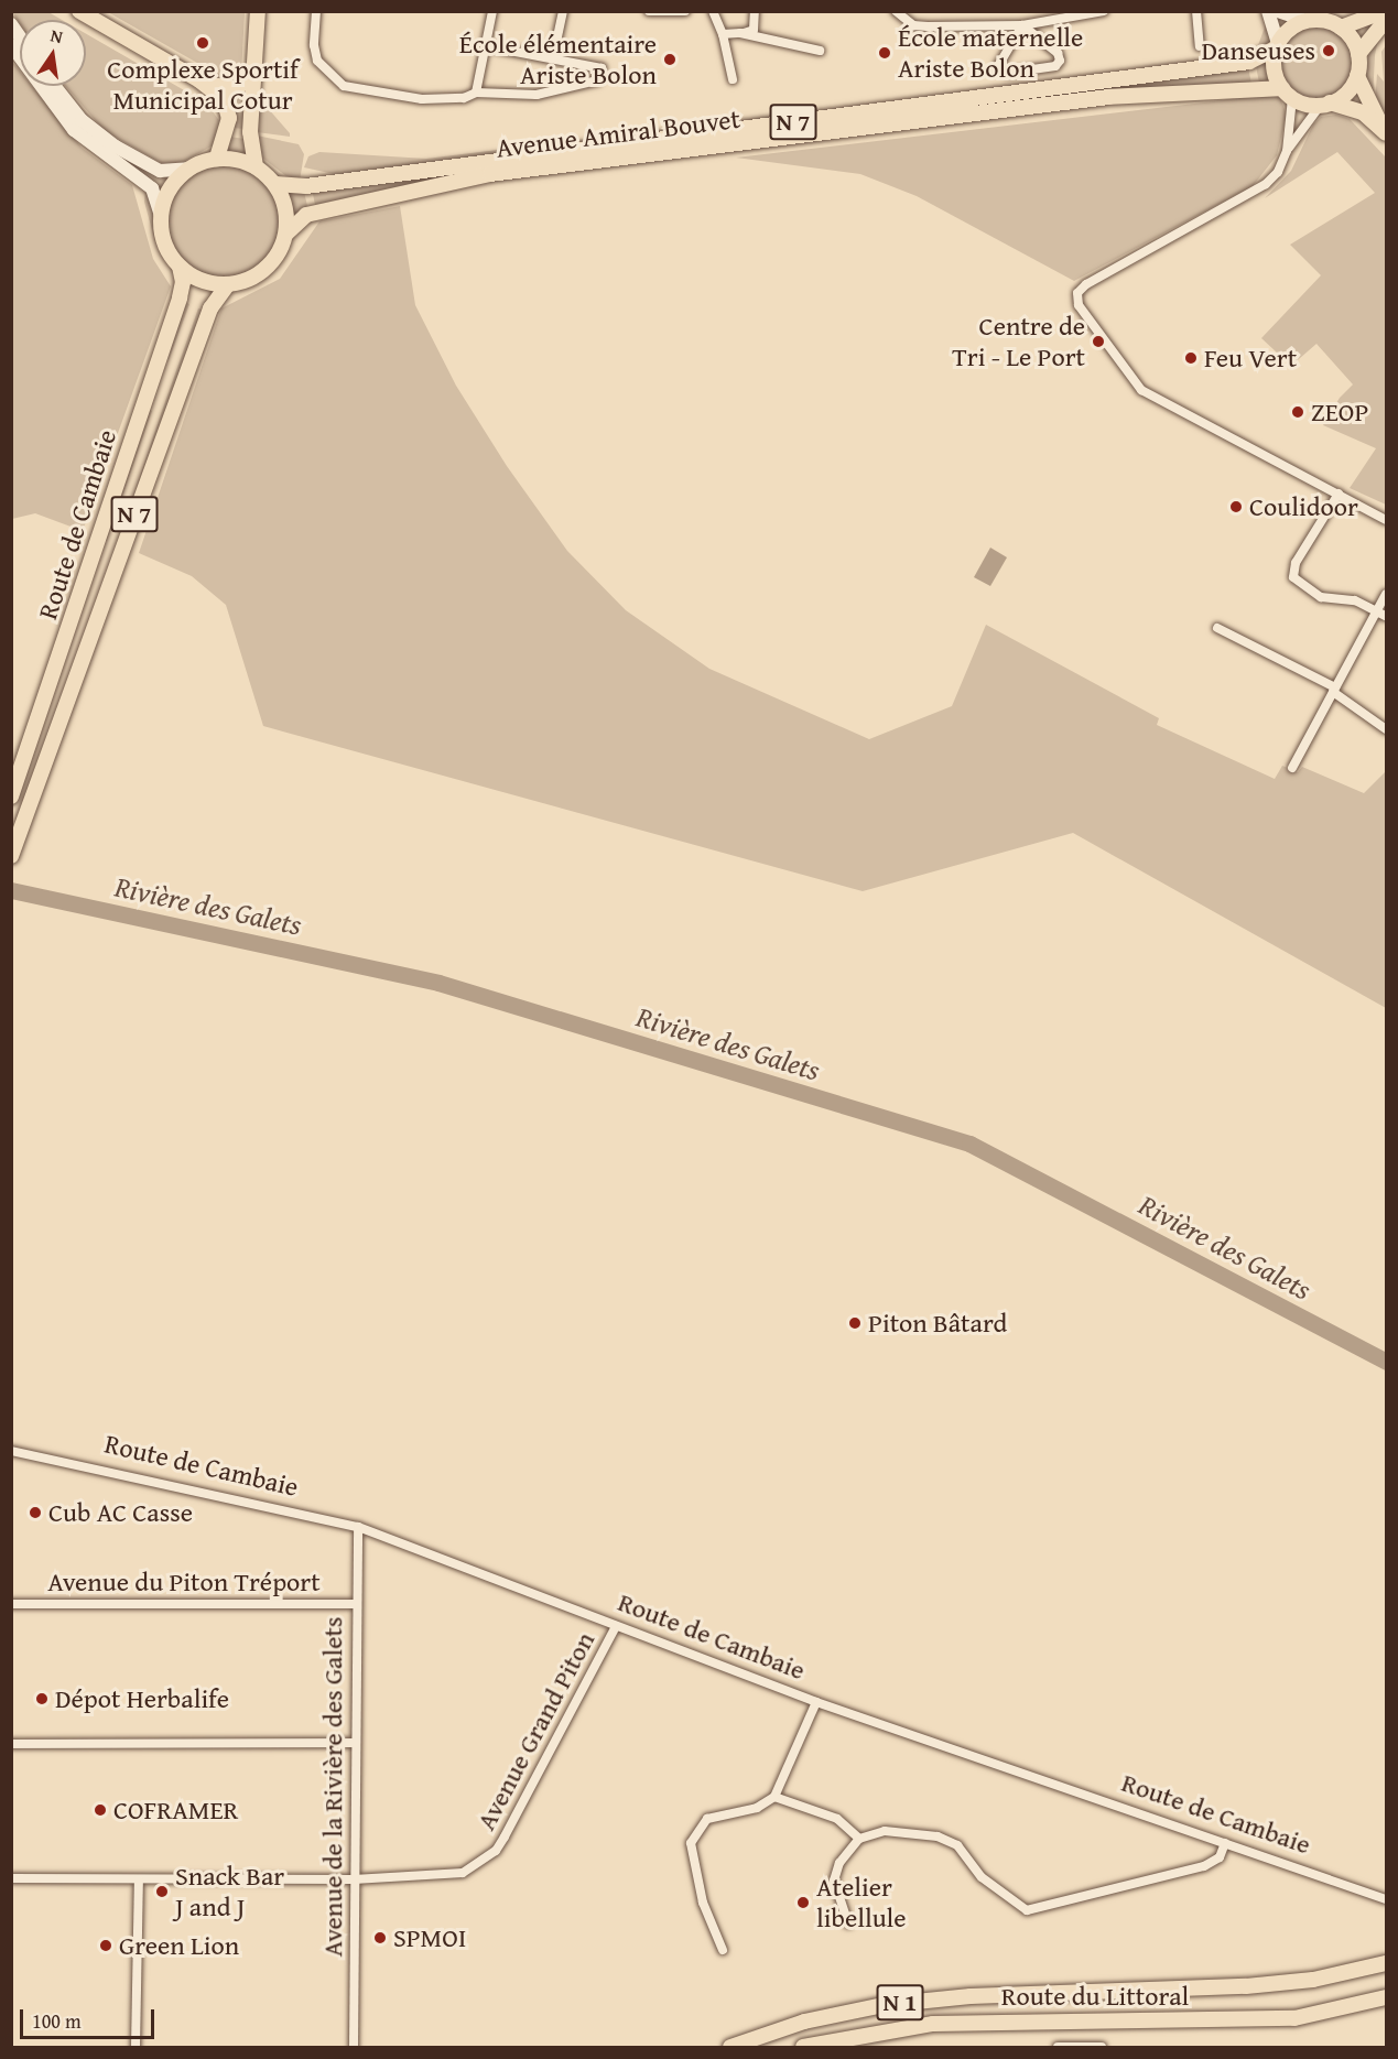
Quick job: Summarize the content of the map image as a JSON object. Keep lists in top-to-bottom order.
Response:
{
  "streets": {
    "main road": [
      "N 7",
      "Avenue Amiral Bouvet",
      "Route de Cambaie",
      "Route du Littoral",
      "N 1"
    ],
    "street": ["Avenue du Piton Tréport", "Avenue Grand Piton", "Avenue de la Rivière des Galets"]
  },
  "crossings": [
    ["Avenue Amiral Bouvet", "Route de Cambaie"],
    ["Route de Cambaie", "Avenue Grand Piton"],
    ["Route de Cambaie", "Avenue de la Rivière des Galets"],
    ["Avenue du Piton Tréport", "Avenue de la Rivière des Galets"],
    ["Avenue Grand Piton", "Avenue de la Rivière des Galets"]
  ],
  "water": ["Rivière des Galets"],
  "places": [
    "Complexe Sportif Municipal Cotur",
    "Danseuses",
    "École maternelle Ariste Bolon",
    "École élémentaire Ariste Bolon",
    "Centre de Tri - Le Port",
    "Feu Vert",
    "ZEOP",
    "Coulidoor",
    "Piton Bâtard",
    "Cub AC Casse",
    "Dépot Herbalife",
    "COFRAMER",
    "Snack Bar J and J",
    "Atelier libellule",
    "SPMOI",
    "Green Lion"
  ],
  "scale_bar": "100 m",
  "north": "top"
}
